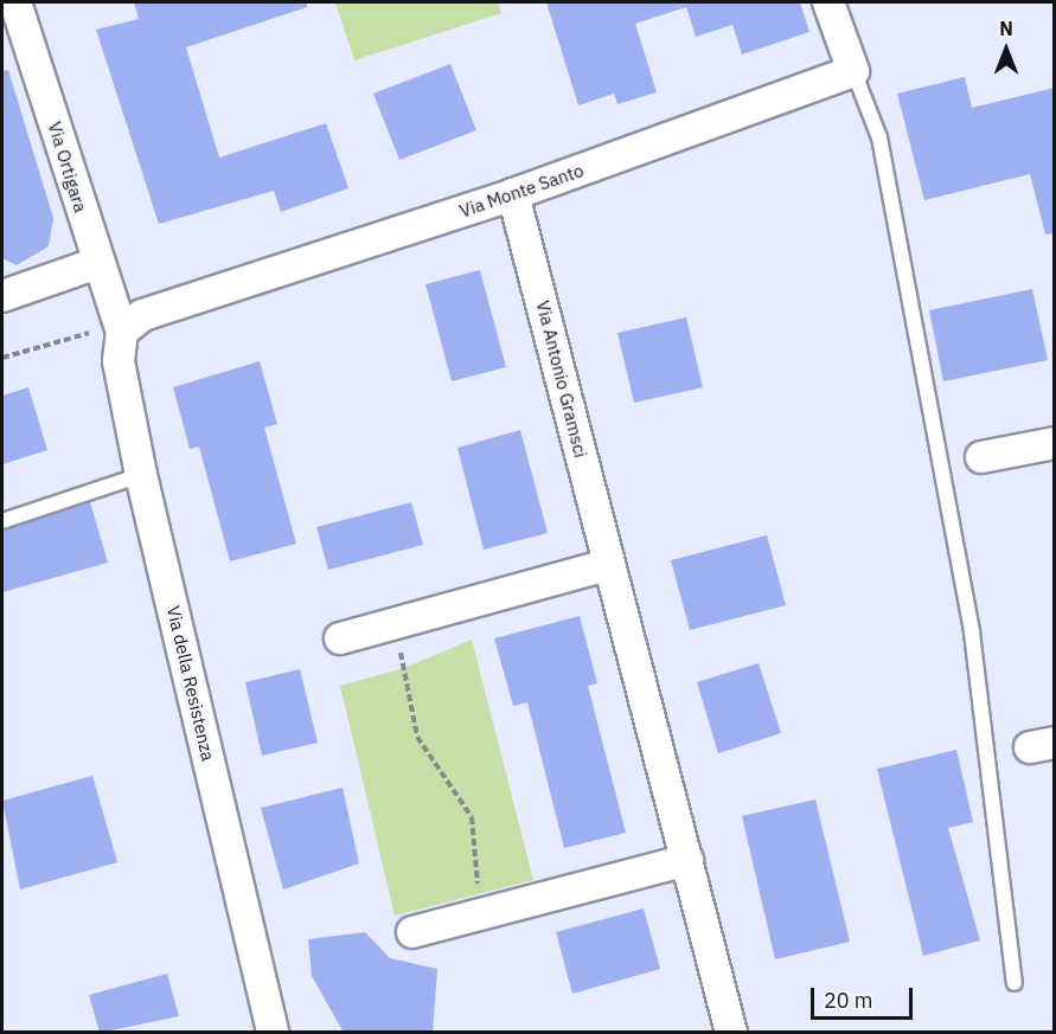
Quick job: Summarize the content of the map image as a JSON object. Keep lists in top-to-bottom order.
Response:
{
  "streets": {
    "street": [
      "Via Ortigara",
      "Via Monte Santo",
      "Via Antonio Gramsci",
      "Via della Resistenza"
    ]
  },
  "crossings": [
    ["Via Ortigara", "Via Monte Santo"],
    ["Via Ortigara", "Via della Resistenza"],
    ["Via Monte Santo", "Via Antonio Gramsci"],
    ["Via Monte Santo", "Via della Resistenza"]
  ],
  "scale_bar": "20 m",
  "north": "top"
}
